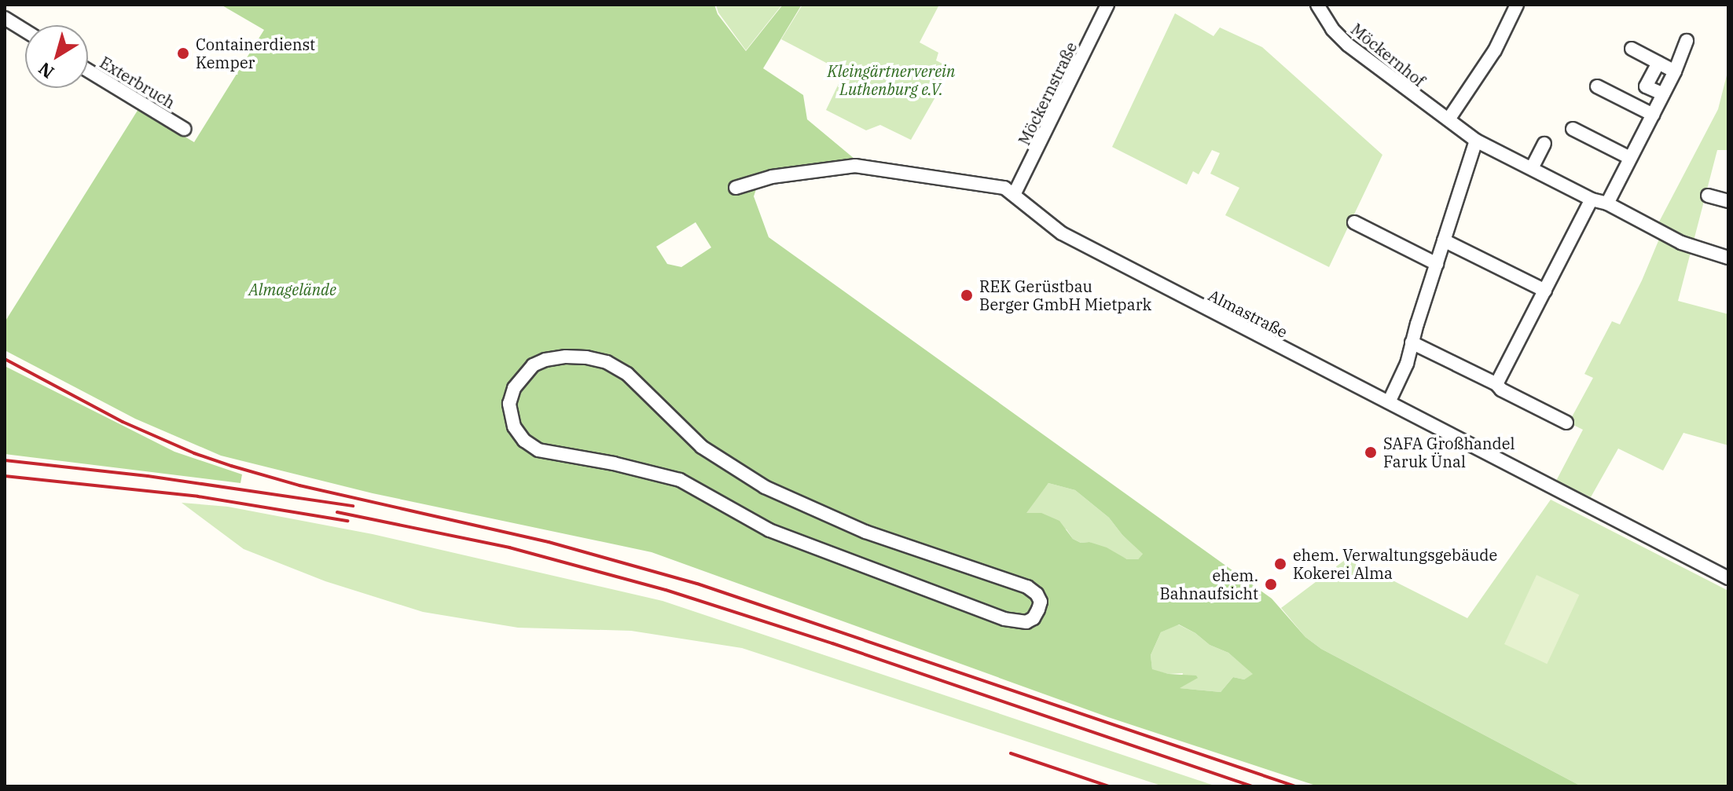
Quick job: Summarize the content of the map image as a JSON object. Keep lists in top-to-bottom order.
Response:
{
  "streets": {
    "street": [
      "Möckernhof",
      "Exterbruch",
      "Möckernstraße",
      "Almastraße"
    ]
  },
  "crossings": [
    ["Möckernstraße", "Almastraße"]
  ],
  "parks": ["Kleingärtnerverein Luthenburg e.V.", "Almagelände"],
  "places": [
    "Containerdienst Kemper",
    "REK Gerüstbau Berger GmbH Mietpark",
    "SAFA Großhandel Faruk Ünal",
    "ehem. Verwaltungsgebäude Kokerei Alma",
    "ehem. Bahnaufsicht"
  ],
  "north": "bottom left"
}
